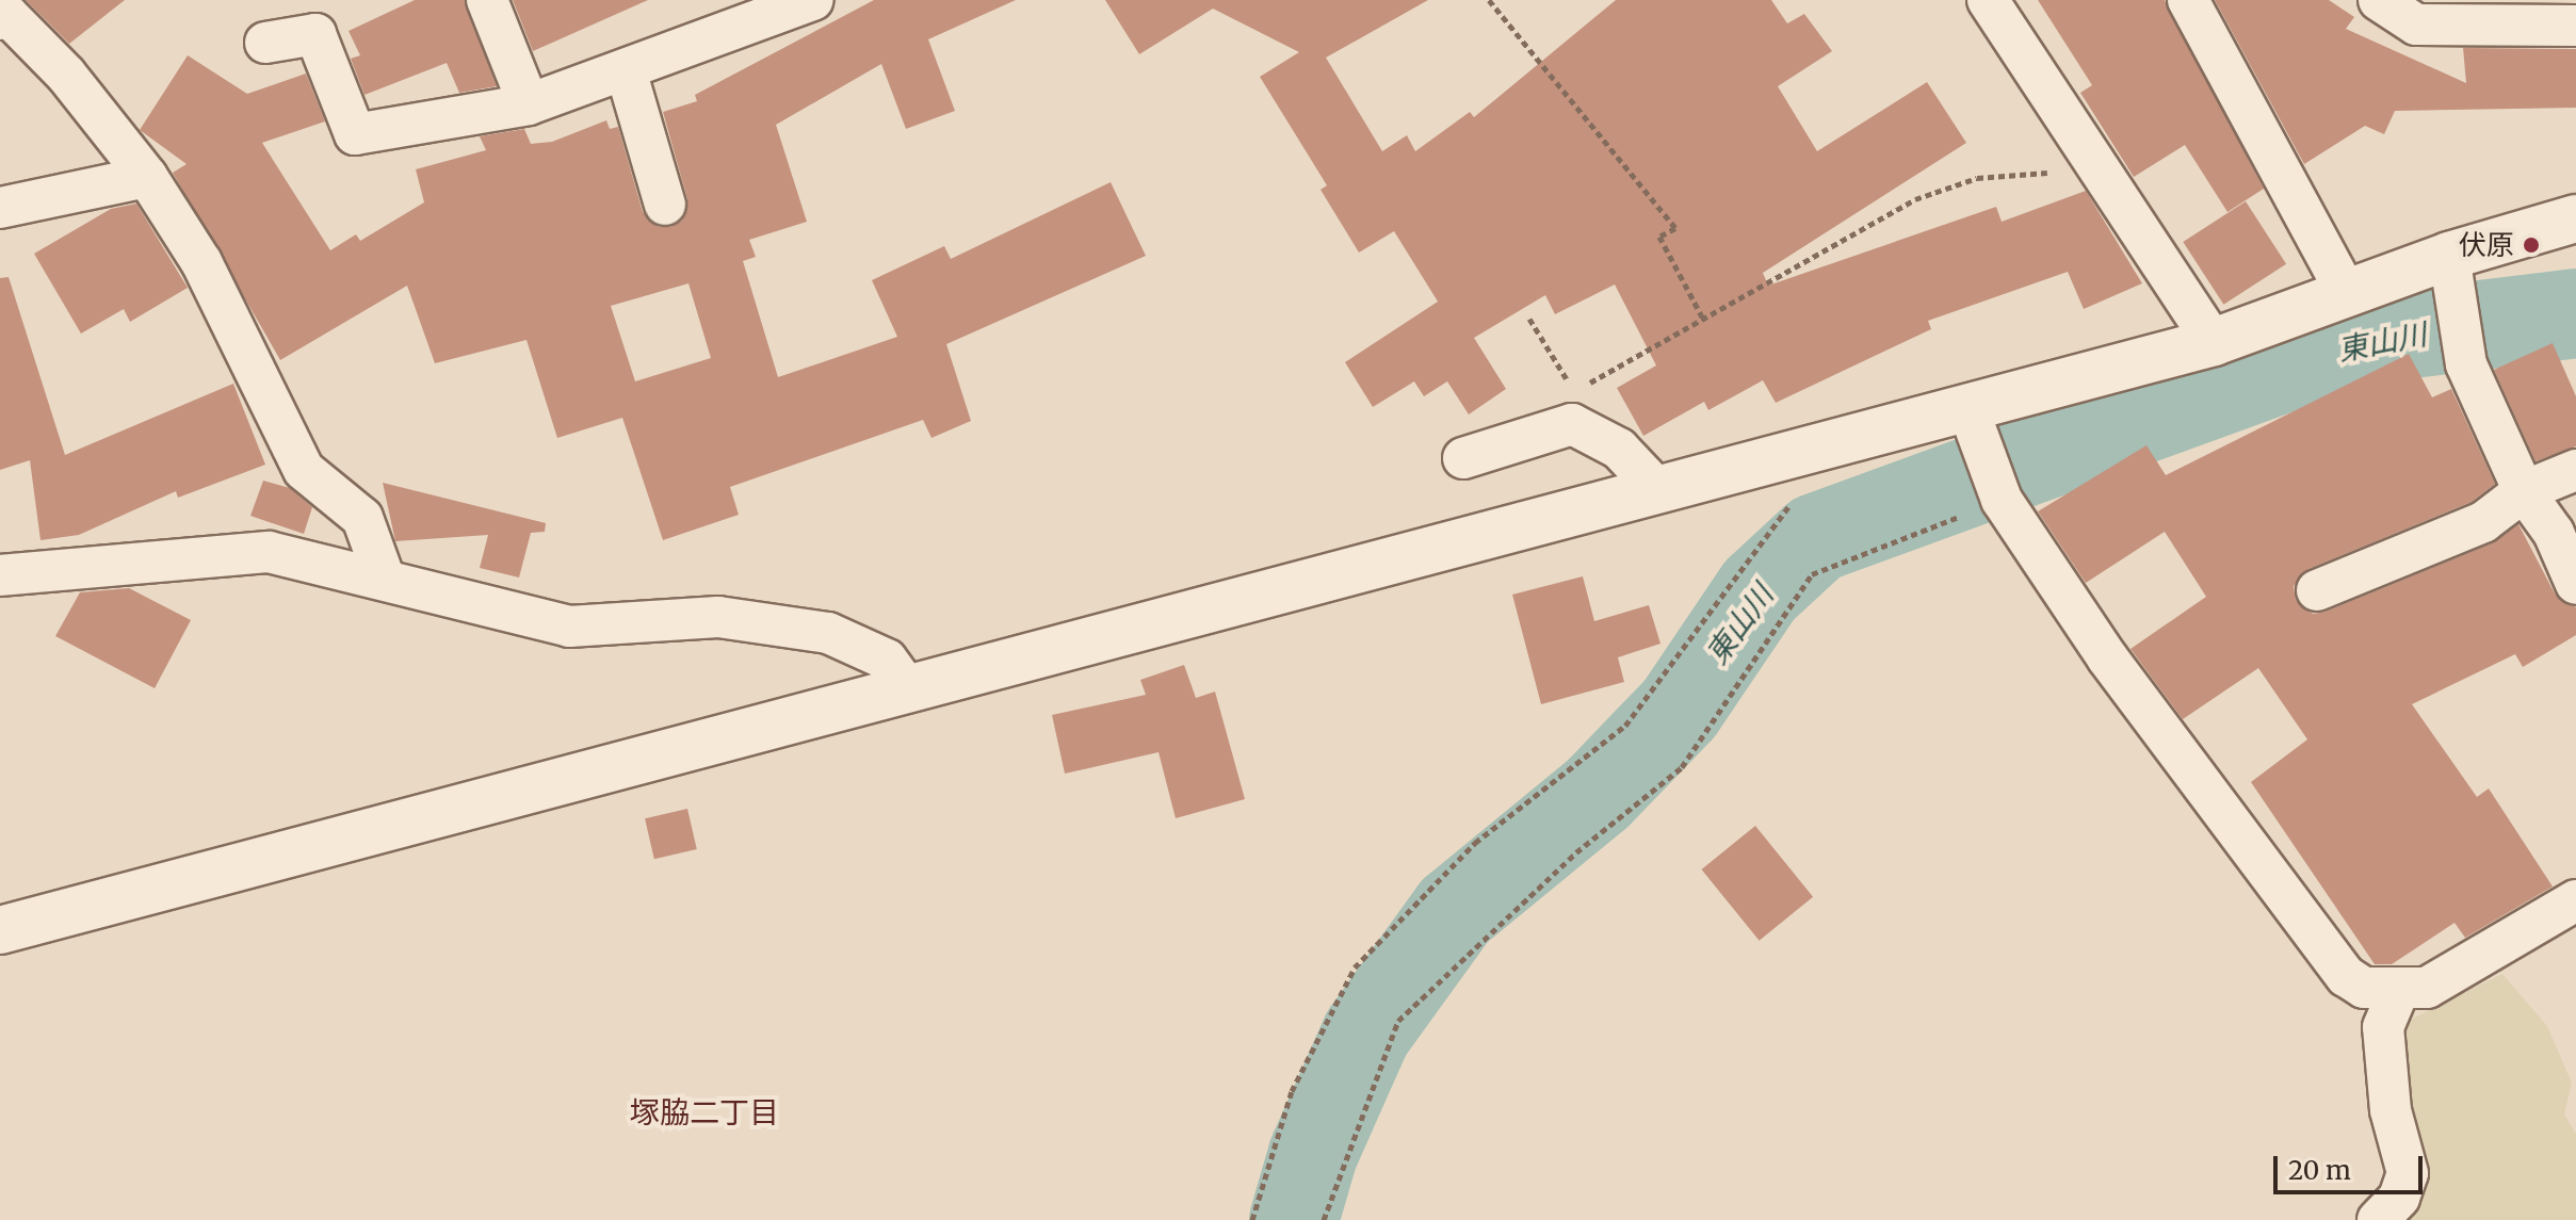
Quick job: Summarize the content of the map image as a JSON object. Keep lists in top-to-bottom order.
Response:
{
  "districts": ["塚脇二丁目"],
  "water": ["東山川"],
  "places": ["伏原"],
  "scale_bar": "20 m"
}
